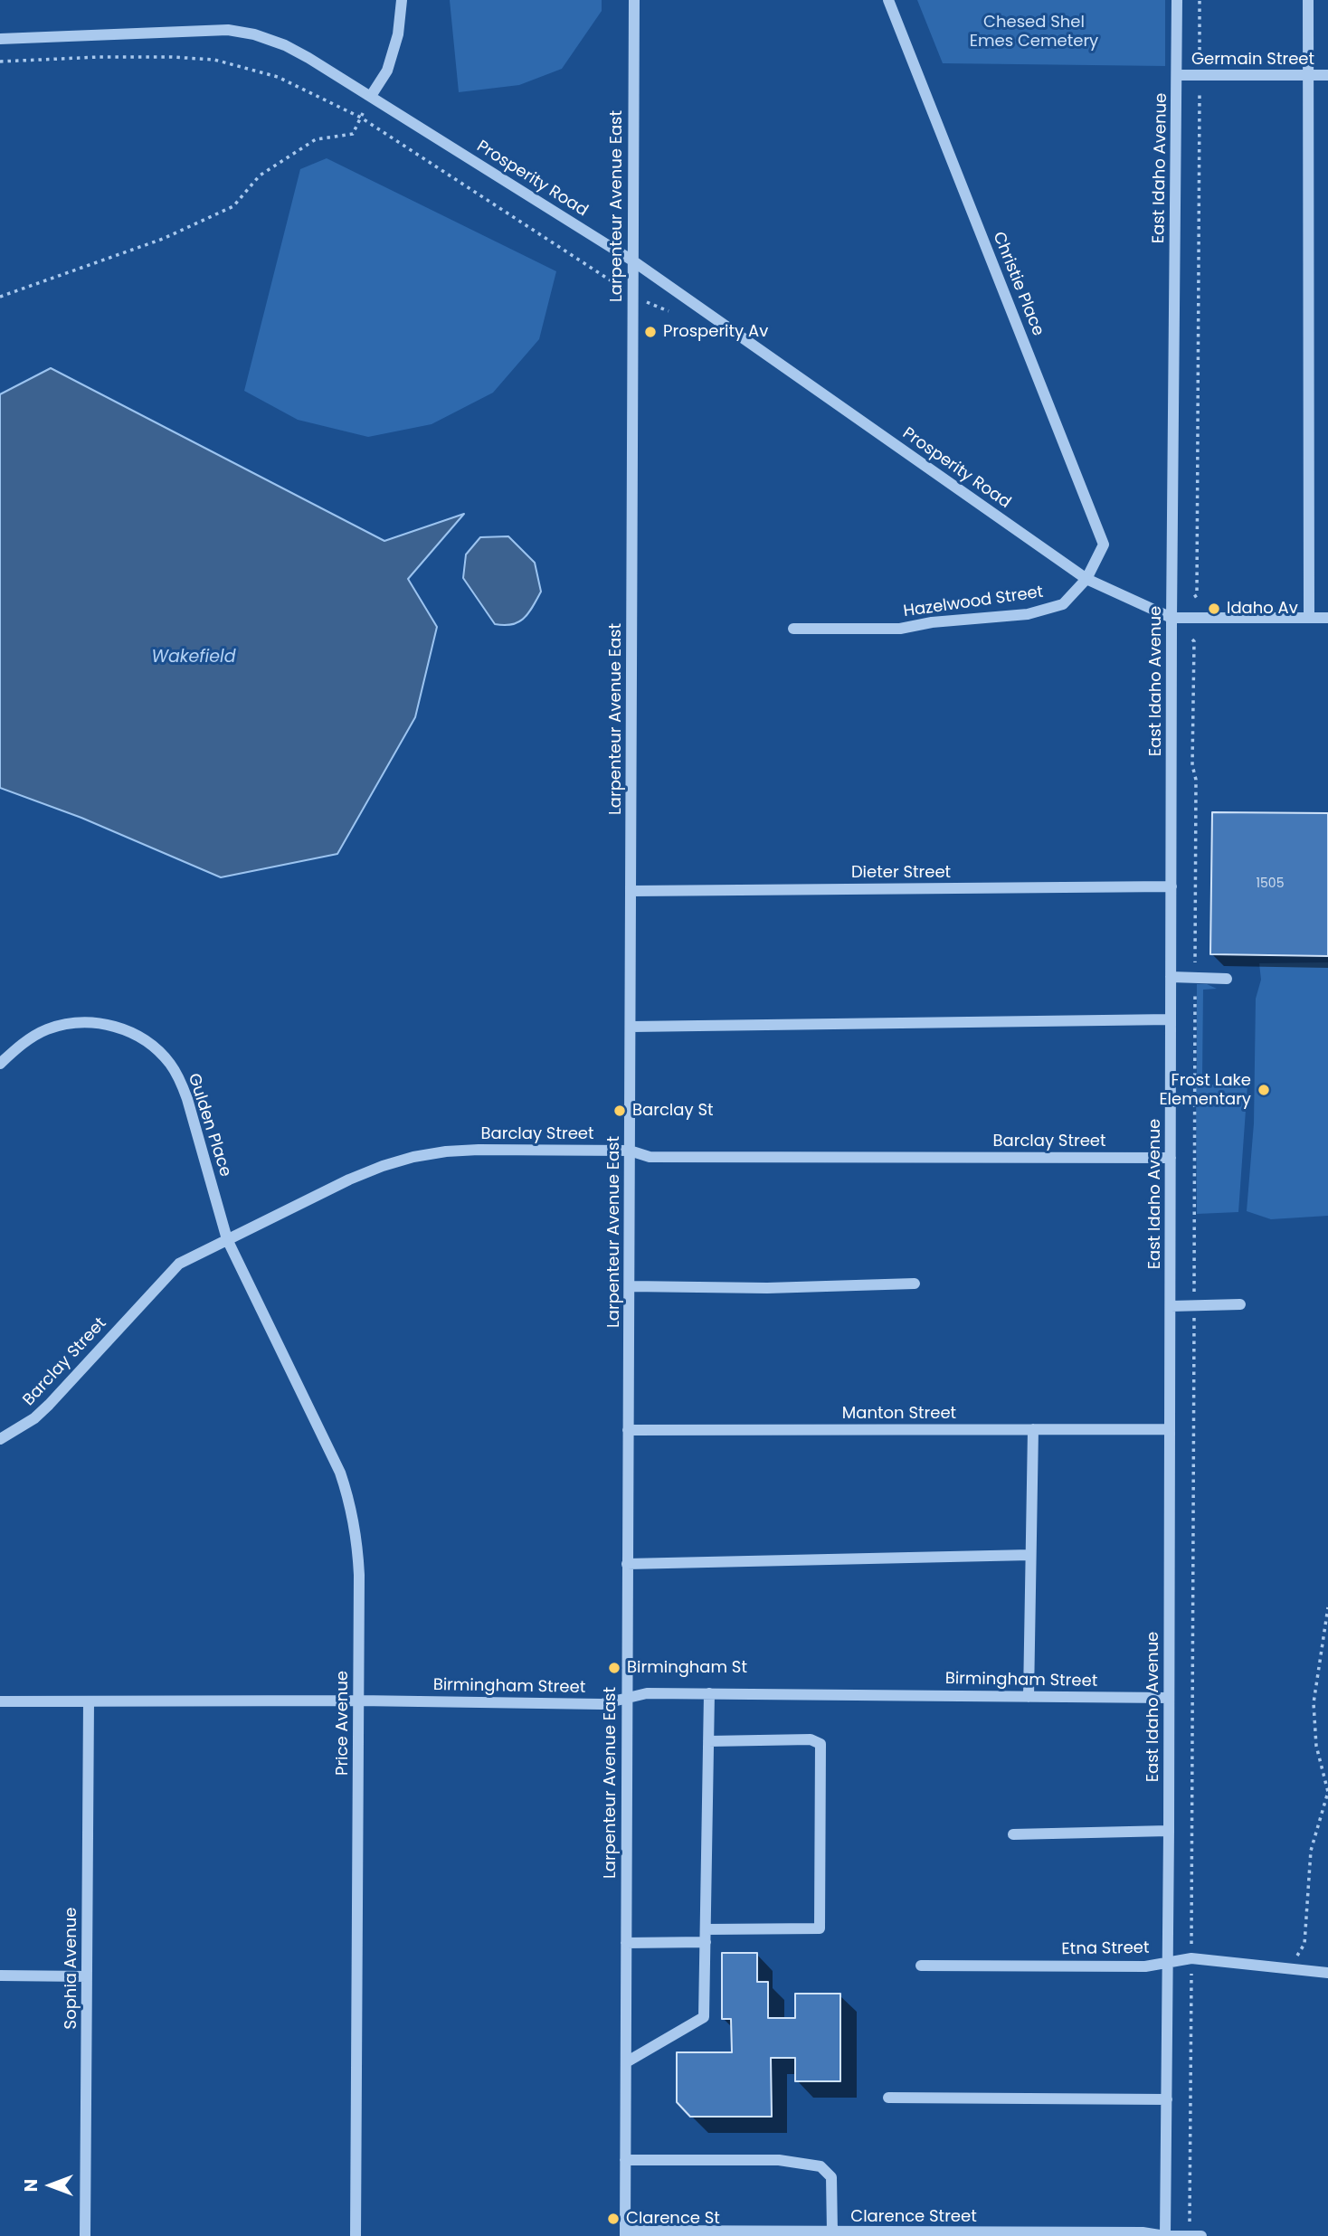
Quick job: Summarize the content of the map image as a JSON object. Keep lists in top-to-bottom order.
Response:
{
  "streets": {
    "street": [
      "Germain Street",
      "East Idaho Avenue",
      "Prosperity Road",
      "Larpenteur Avenue East",
      "Christie Place",
      "Hazelwood Street",
      "Dieter Street",
      "Gulden Place",
      "Barclay Street",
      "Manton Street",
      "Birmingham Street",
      "Price Avenue",
      "Etna Street",
      "Sophia Avenue",
      "Clarence Street"
    ]
  },
  "crossings": [
    ["Germain Street", "East Idaho Avenue"],
    ["East Idaho Avenue", "Dieter Street"],
    ["East Idaho Avenue", "Barclay Street"],
    ["East Idaho Avenue", "Manton Street"],
    ["East Idaho Avenue", "Birmingham Street"],
    ["East Idaho Avenue", "Etna Street"],
    ["East Idaho Avenue", "Clarence Street"],
    ["Prosperity Road", "Larpenteur Avenue East"],
    ["Prosperity Road", "Christie Place"],
    ["Prosperity Road", "Hazelwood Street"],
    ["Larpenteur Avenue East", "Dieter Street"],
    ["Larpenteur Avenue East", "Barclay Street"],
    ["Larpenteur Avenue East", "Manton Street"],
    ["Larpenteur Avenue East", "Birmingham Street"],
    ["Larpenteur Avenue East", "Clarence Street"],
    ["Christie Place", "Hazelwood Street"],
    ["Gulden Place", "Barclay Street"],
    ["Gulden Place", "Price Avenue"],
    ["Barclay Street", "Price Avenue"],
    ["Birmingham Street", "Price Avenue"],
    ["Birmingham Street", "Sophia Avenue"]
  ],
  "water": ["Wakefield"],
  "parks": ["Chesed Shel Emes Cemetery"],
  "places": [
    "Prosperity Av",
    "Idaho Av",
    "Frost Lake Elementary",
    "Barclay St",
    "Birmingham St",
    "Clarence St"
  ],
  "house_numbers": ["1505"],
  "north": "left"
}
